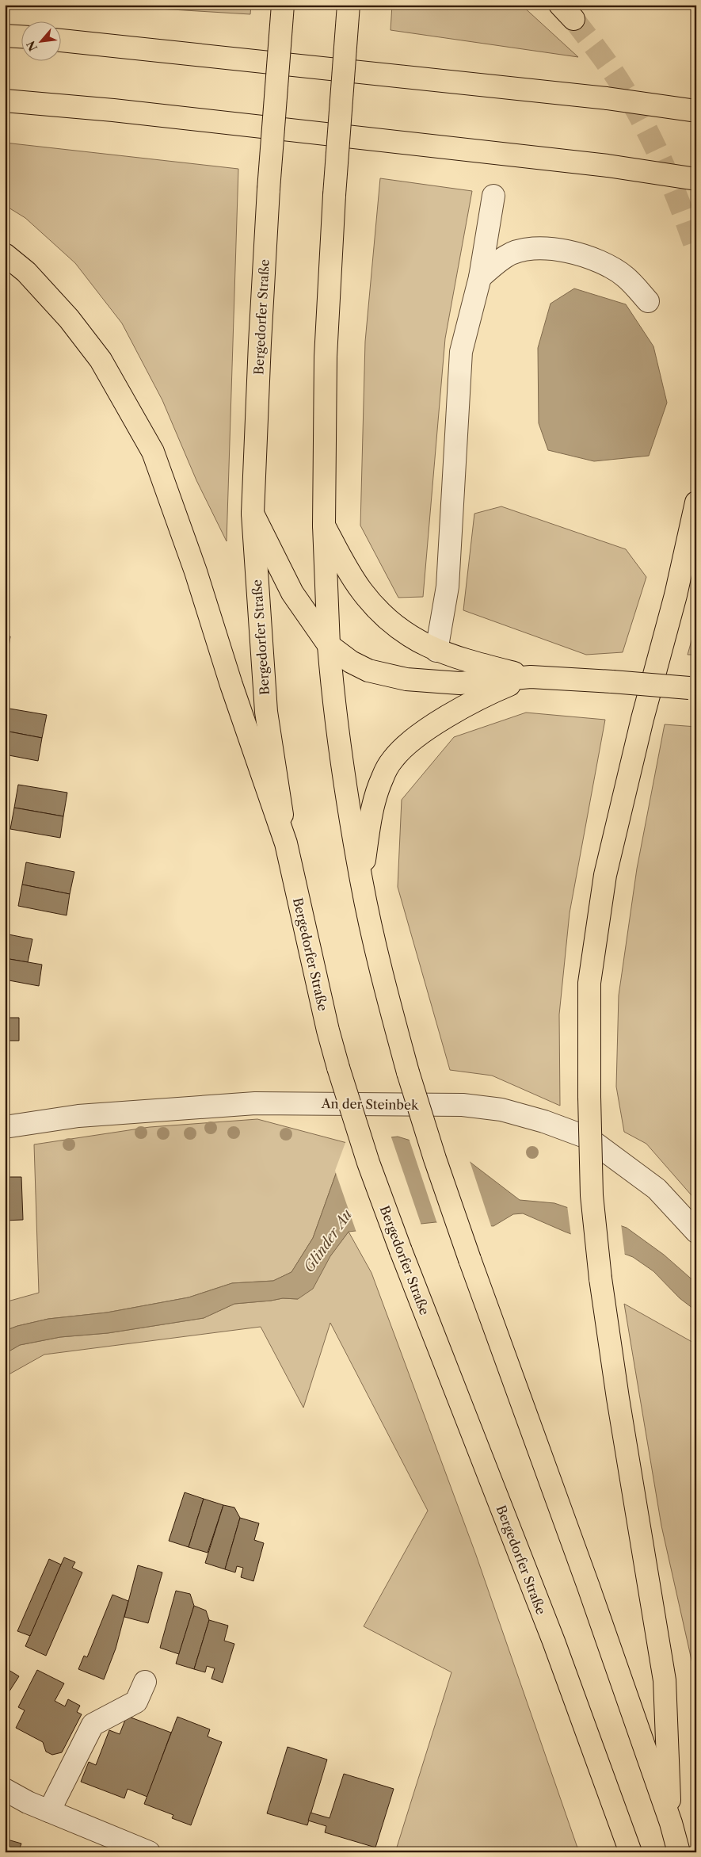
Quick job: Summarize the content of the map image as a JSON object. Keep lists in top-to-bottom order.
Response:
{
  "streets": {
    "main road": ["Bergedorfer Straße"],
    "street": ["An der Steinbek"]
  },
  "water": ["Glinder Au"],
  "north": "bottom left"
}
